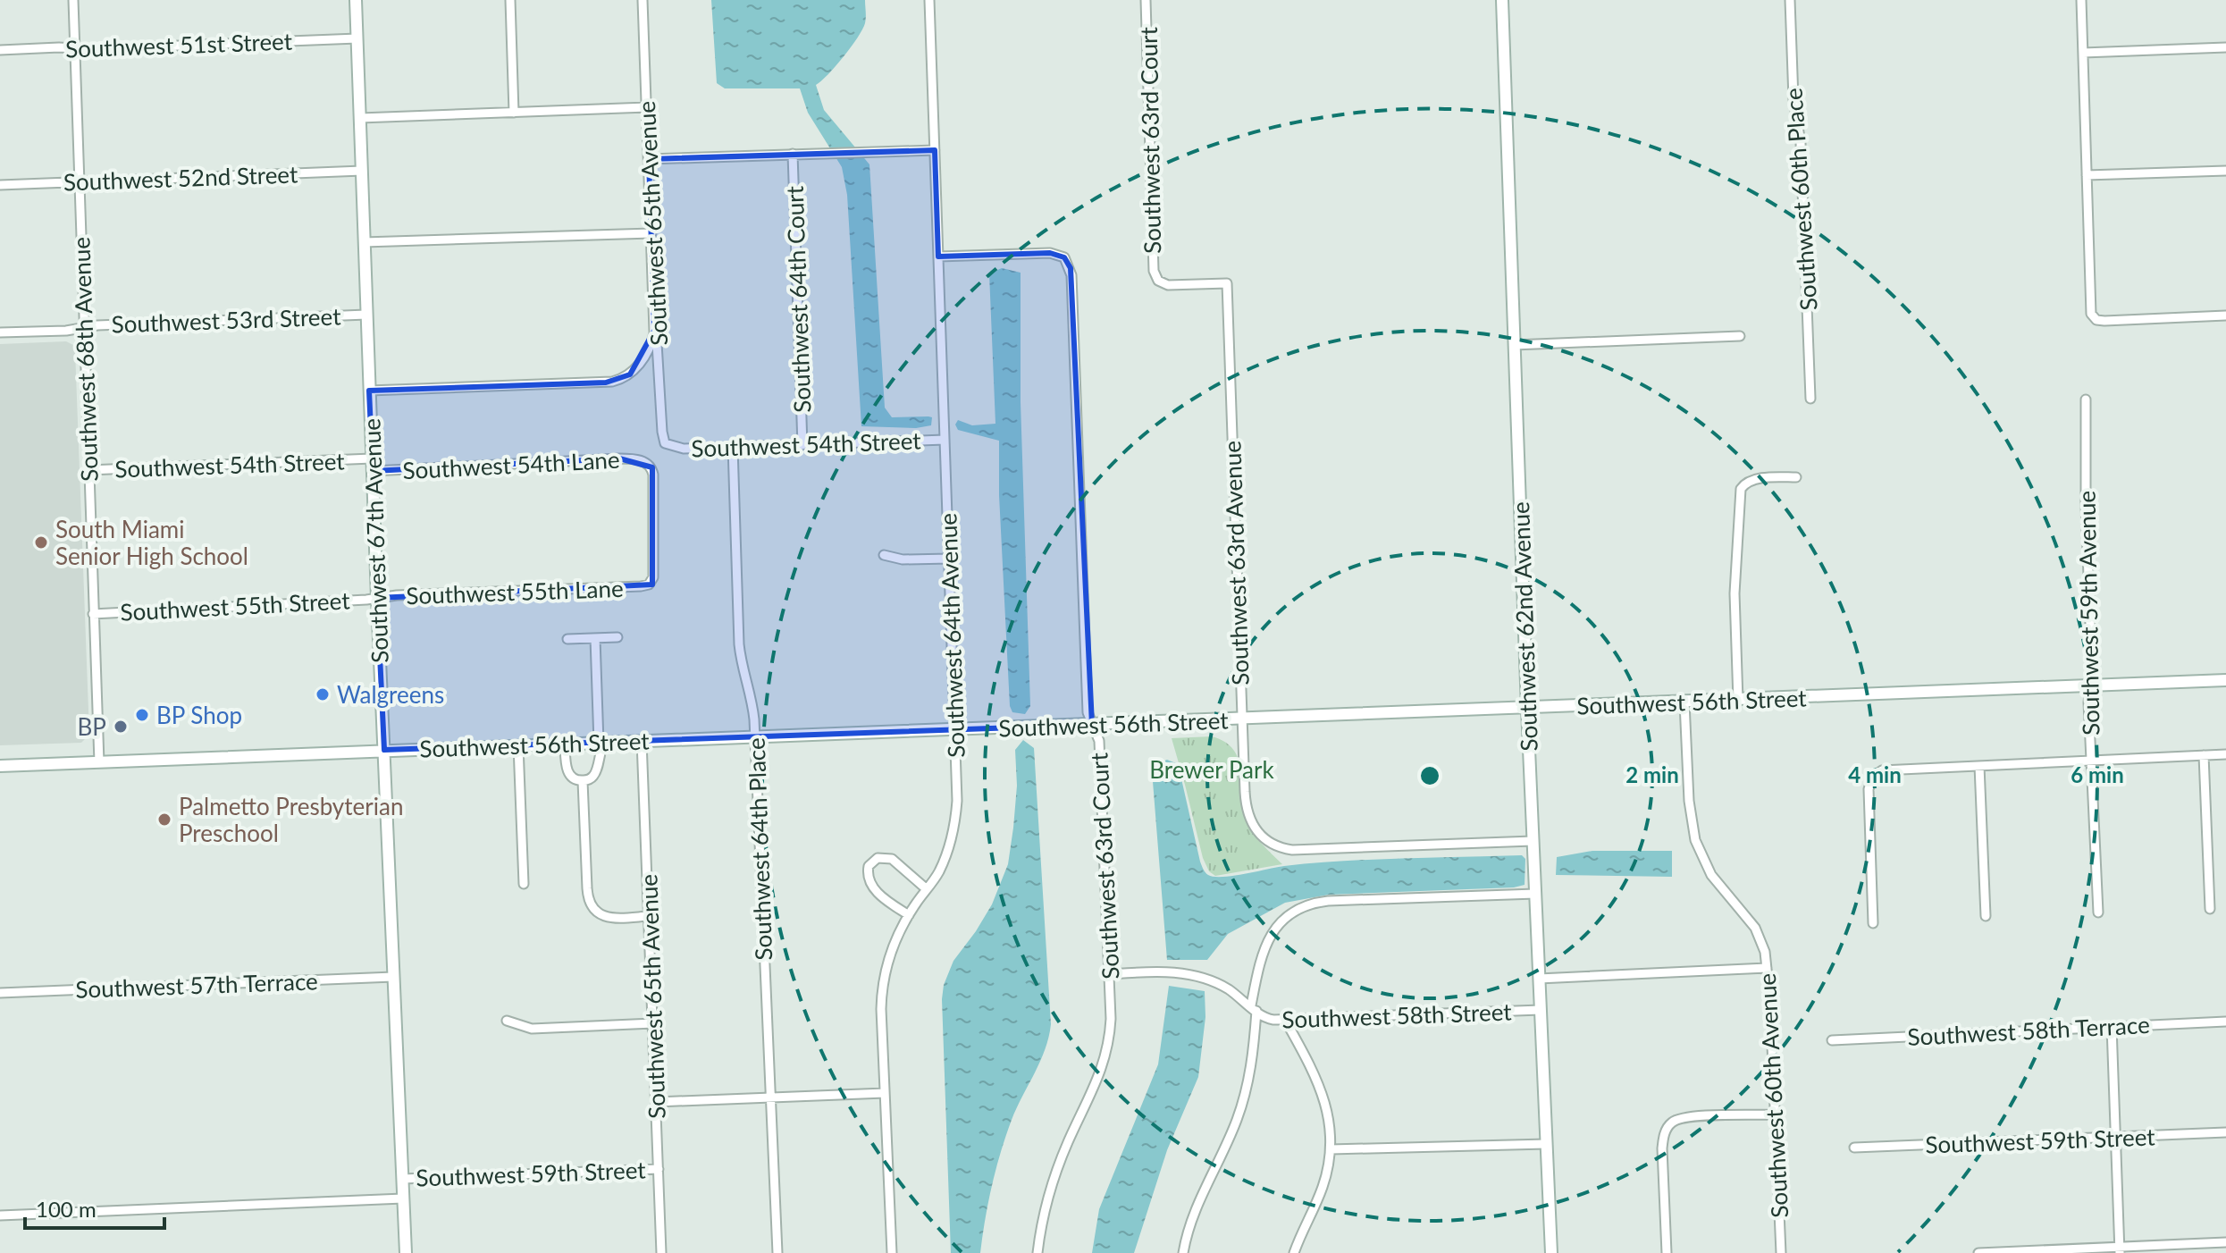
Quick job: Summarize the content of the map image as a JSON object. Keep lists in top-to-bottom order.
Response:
{
  "streets": {
    "main road": ["Southwest 67th Avenue", "Southwest 62nd Avenue", "Southwest 56th Street"],
    "street": [
      "Southwest 51st Street",
      "Southwest 63rd Court",
      "Southwest 52nd Street",
      "Southwest 60th Place",
      "Southwest 65th Avenue",
      "Southwest 64th Court",
      "Southwest 53rd Street",
      "Southwest 68th Avenue",
      "Southwest 54th Street",
      "Southwest 54th Lane",
      "Southwest 63rd Avenue",
      "Southwest 55th Lane",
      "Southwest 55th Street",
      "Southwest 59th Avenue",
      "Southwest 64th Avenue",
      "Southwest 64th Place",
      "Southwest 57th Terrace",
      "Southwest 58th Street",
      "Southwest 58th Terrace",
      "Southwest 60th Avenue",
      "Southwest 59th Street"
    ]
  },
  "crossings": [
    ["Southwest 51st Street", "Southwest 68th Avenue"],
    ["Southwest 51st Street", "Southwest 67th Avenue"],
    ["Southwest 63rd Court", "Southwest 63rd Avenue"],
    ["Southwest 63rd Court", "Southwest 64th Avenue"],
    ["Southwest 63rd Court", "Southwest 56th Street"],
    ["Southwest 63rd Court", "Southwest 58th Street"],
    ["Southwest 52nd Street", "Southwest 68th Avenue"],
    ["Southwest 52nd Street", "Southwest 67th Avenue"],
    ["Southwest 65th Avenue", "Southwest 54th Street"],
    ["Southwest 65th Avenue", "Southwest 56th Street"],
    ["Southwest 65th Avenue", "Southwest 59th Street"],
    ["Southwest 64th Court", "Southwest 54th Street"],
    ["Southwest 53rd Street", "Southwest 68th Avenue"],
    ["Southwest 53rd Street", "Southwest 67th Avenue"],
    ["Southwest 68th Avenue", "Southwest 54th Street"],
    ["Southwest 68th Avenue", "Southwest 55th Street"],
    ["Southwest 68th Avenue", "Southwest 56th Street"],
    ["Southwest 54th Street", "Southwest 67th Avenue"],
    ["Southwest 54th Street", "Southwest 64th Avenue"],
    ["Southwest 54th Street", "Southwest 64th Place"],
    ["Southwest 54th Lane", "Southwest 67th Avenue"],
    ["Southwest 54th Lane", "Southwest 55th Lane"],
    ["Southwest 67th Avenue", "Southwest 55th Lane"],
    ["Southwest 67th Avenue", "Southwest 55th Street"],
    ["Southwest 67th Avenue", "Southwest 56th Street"],
    ["Southwest 67th Avenue", "Southwest 57th Terrace"],
    ["Southwest 67th Avenue", "Southwest 59th Street"],
    ["Southwest 63rd Avenue", "Southwest 62nd Avenue"],
    ["Southwest 63rd Avenue", "Southwest 56th Street"],
    ["Southwest 55th Lane", "Southwest 55th Street"],
    ["Southwest 59th Avenue", "Southwest 56th Street"],
    ["Southwest 62nd Avenue", "Southwest 56th Street"],
    ["Southwest 62nd Avenue", "Southwest 58th Street"],
    ["Southwest 64th Avenue", "Southwest 56th Street"],
    ["Southwest 56th Street", "Southwest 64th Place"],
    ["Southwest 56th Street", "Southwest 60th Avenue"],
    ["Southwest 58th Street", "Southwest 60th Avenue"]
  ],
  "parks": ["Brewer Park"],
  "places": [
    "South Miami Senior High School",
    "Walgreens",
    "BP Shop",
    "BP",
    "Palmetto Presbyterian Preschool"
  ],
  "scale_bar": "100 m",
  "rings": ["2 min", "4 min", "6 min"]
}
